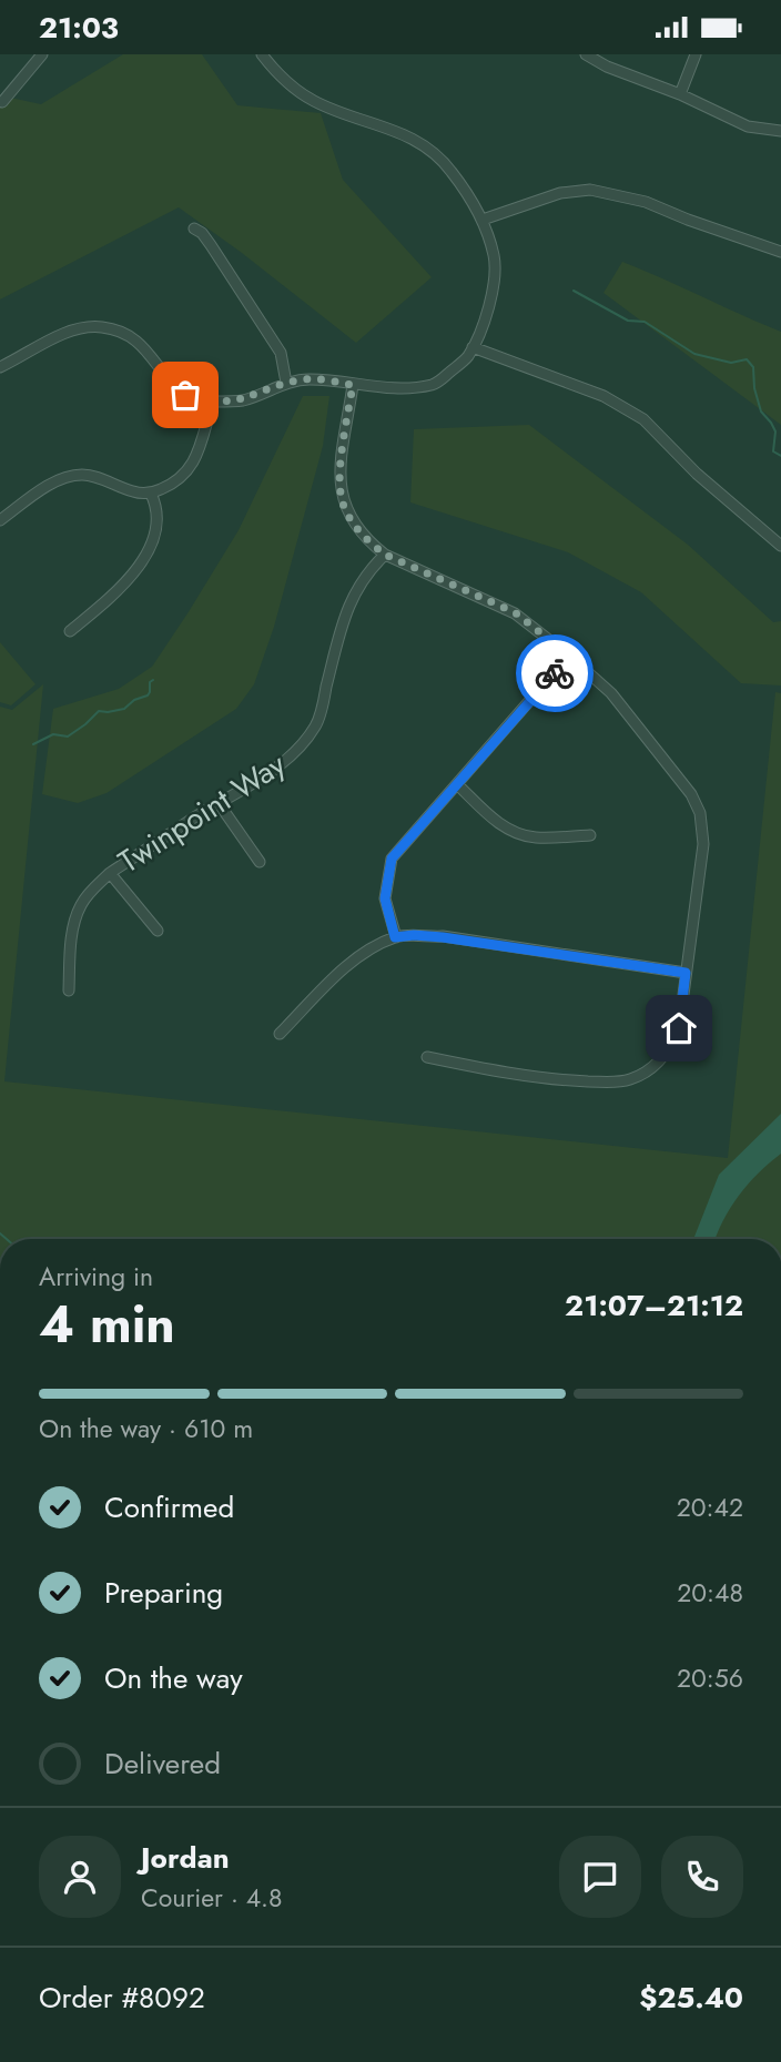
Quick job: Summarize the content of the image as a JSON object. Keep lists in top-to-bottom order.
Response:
{
  "streets": {
    "street": ["Twinpoint Way"]
  },
  "page": {
    "status": "21:03",
    "heading": ["4 min", "Arriving in", "21:07–21:12"],
    "panel": [
      "Jordan",
      "Courier · 4.8",
      "Order #8092",
      "$25.40"
    ],
    "bar": "On the way · 610 m",
    "list": [
      ["Confirmed", "20:42"],
      ["Preparing", "20:48"],
      ["On the way", "20:56"],
      "Delivered"
    ]
  }
}
